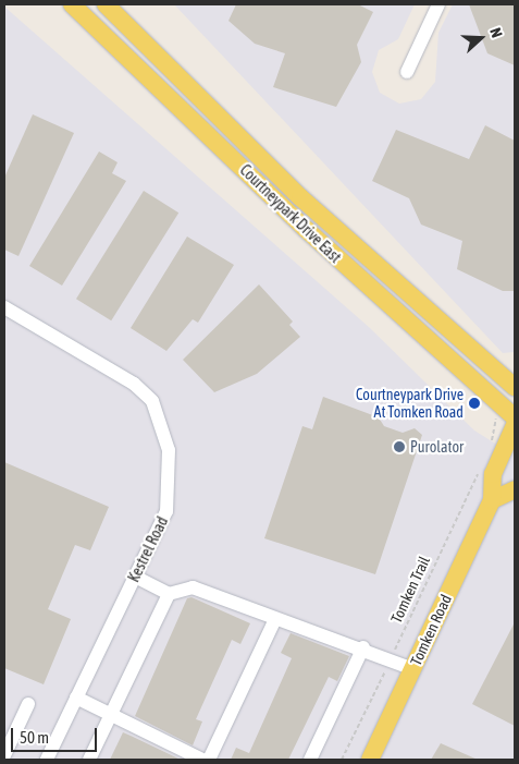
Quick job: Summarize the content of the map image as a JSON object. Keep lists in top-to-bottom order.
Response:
{
  "streets": {
    "main road": ["Courtneypark Drive East", "Tomken Road"],
    "street": ["Kestrel Road"],
    "path": ["Tomken Trail"]
  },
  "places": ["Courtneypark Drive At Tomken Road", "Purolator"],
  "scale_bar": "50 m",
  "north": "right"
}
